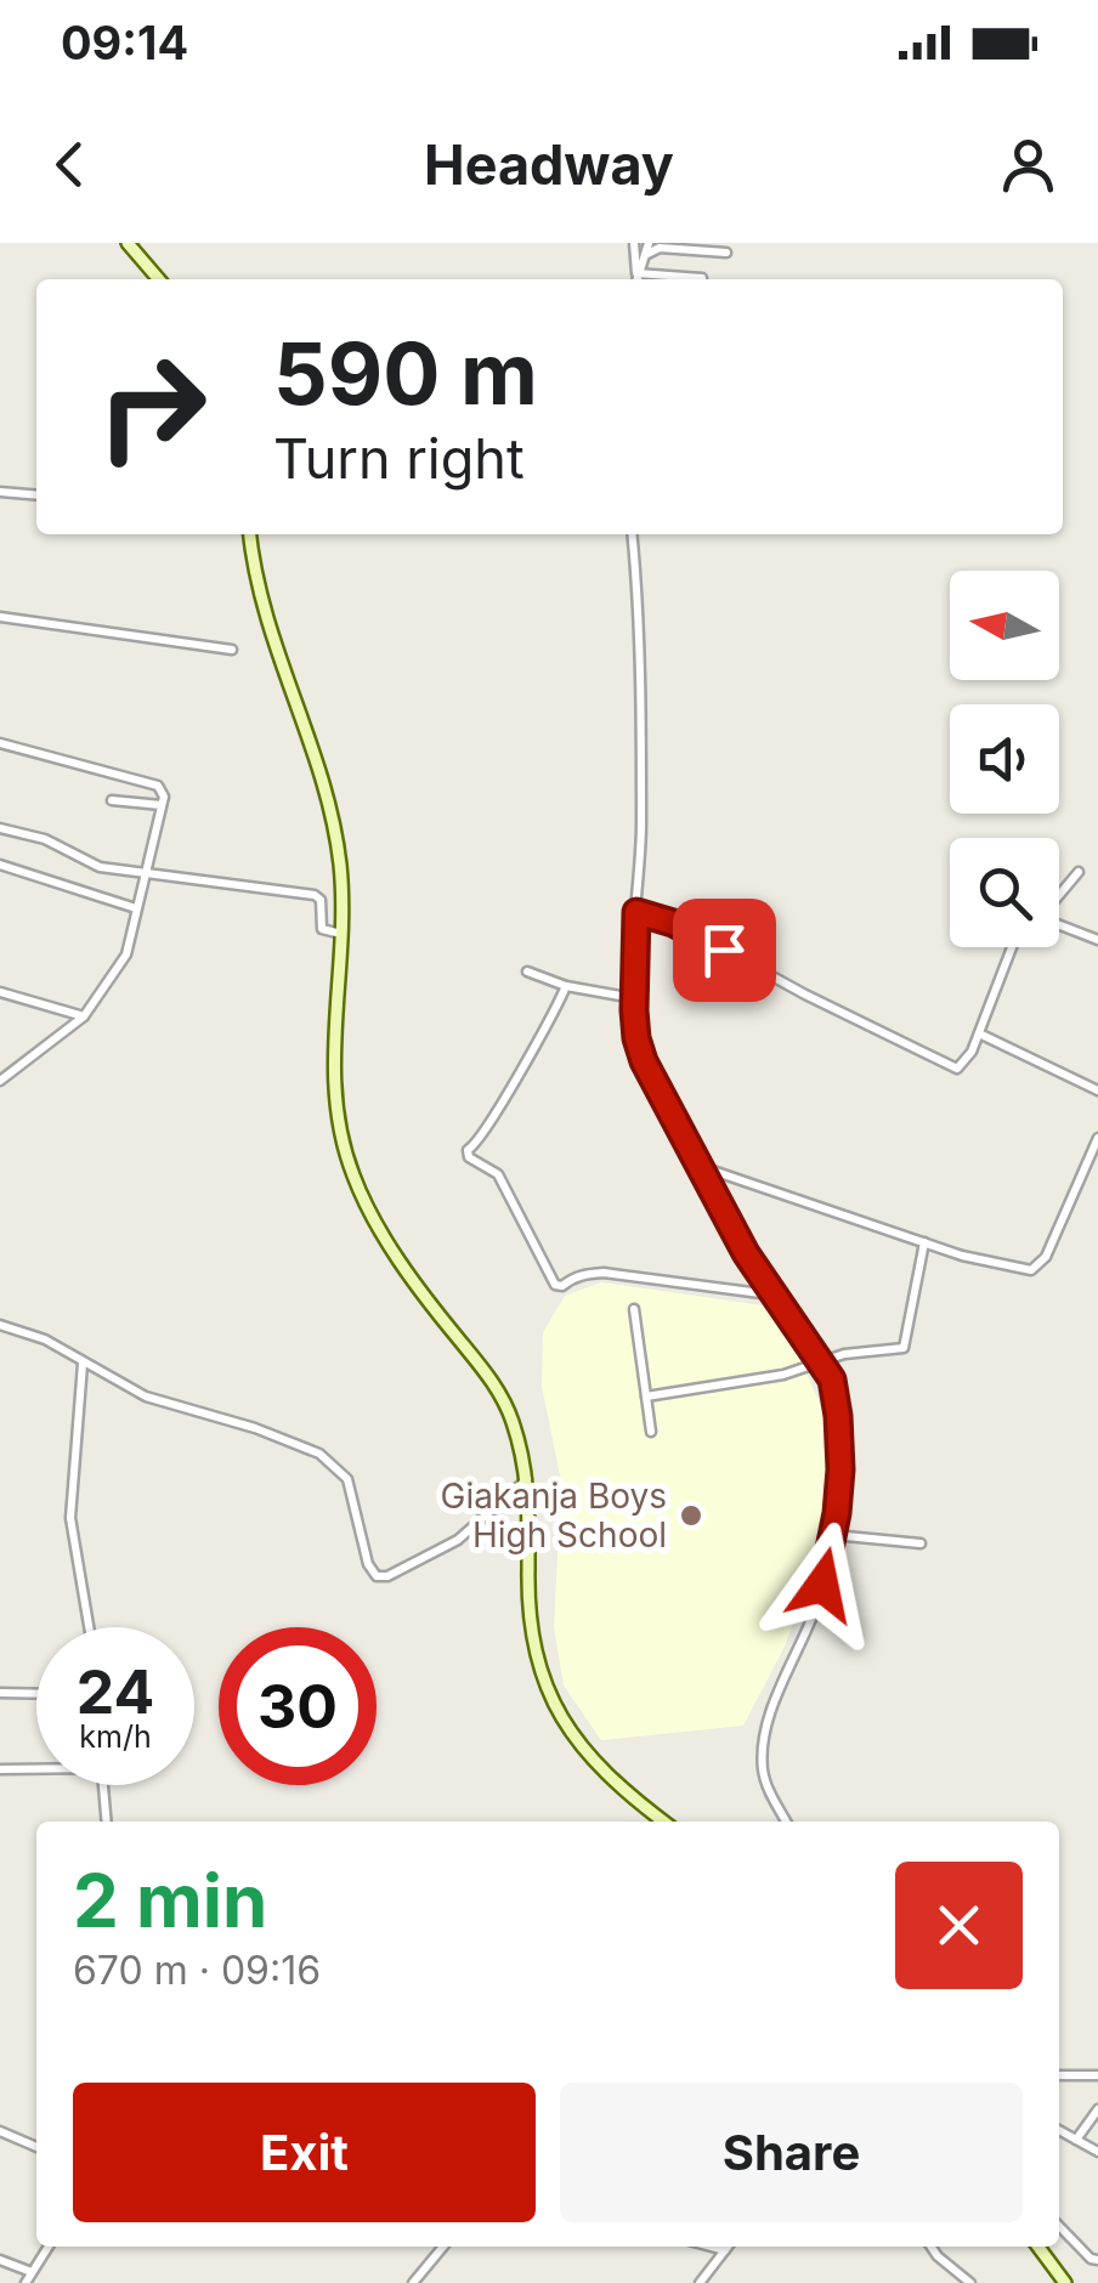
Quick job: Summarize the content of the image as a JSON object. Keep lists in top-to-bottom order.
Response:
{
  "places": ["Giakanja Boys High School"],
  "north": "left",
  "page": {
    "status": "09:14",
    "header": "Headway",
    "turn": ["590 m", "Turn right"],
    "speed": "24 km/h",
    "limit": "30",
    "heading": ["2 min", "670 m · 09:16"],
    "buttons": ["Exit", "Share"]
  }
}
